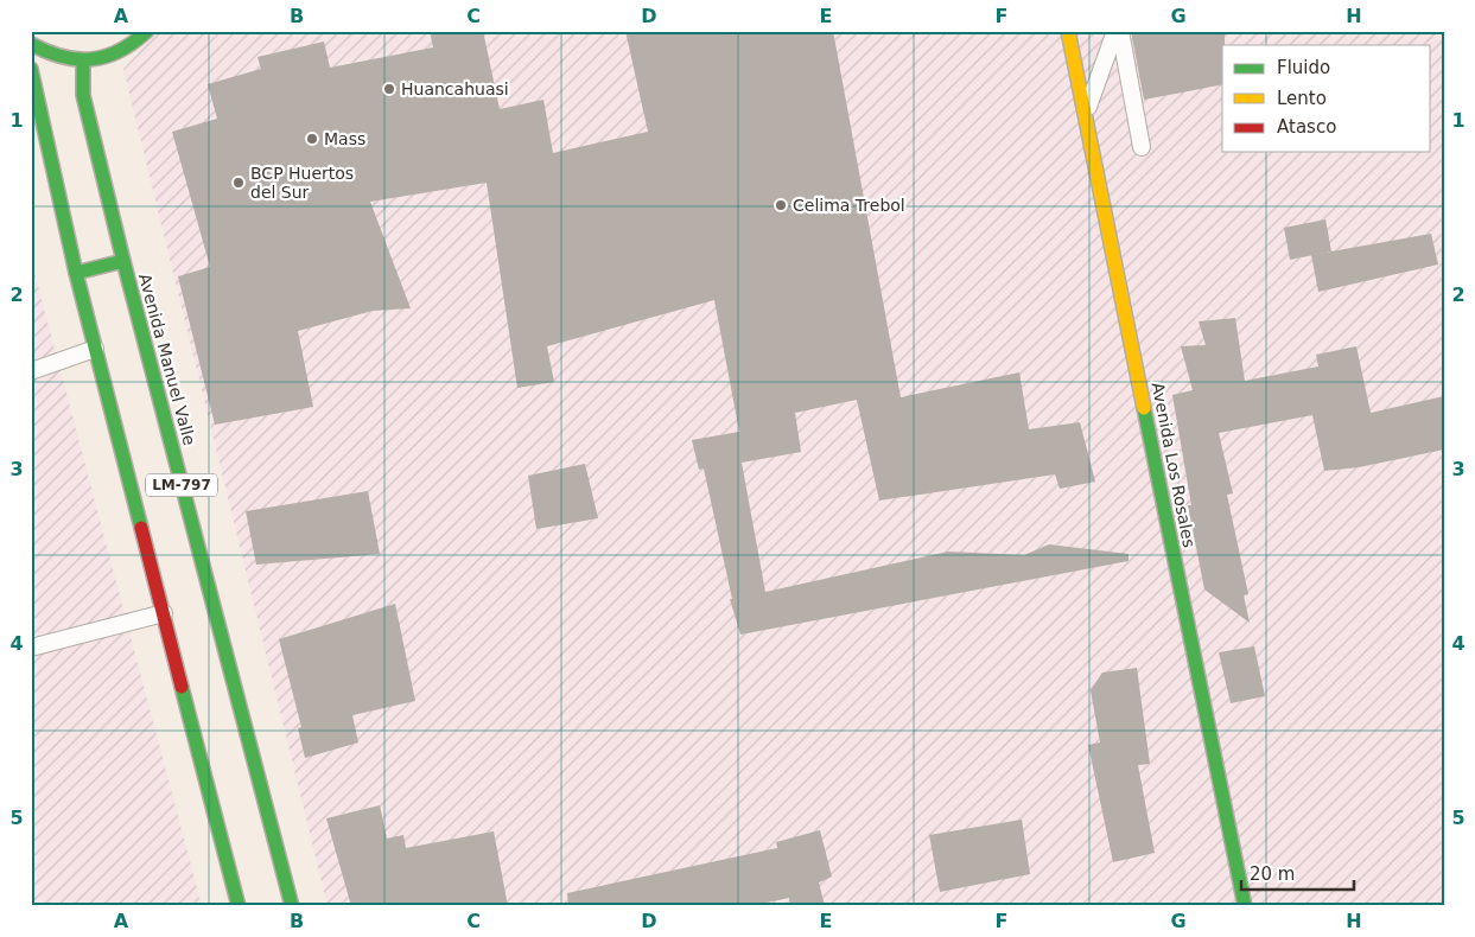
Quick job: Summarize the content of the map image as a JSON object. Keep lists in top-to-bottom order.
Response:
{
  "streets": {
    "main road": ["Avenida Manuel Valle", "Avenida Los Rosales", "LM-797"]
  },
  "places": [
    "Huancahuasi",
    "Mass",
    "BCP Huertos del Sur",
    "Celima Trebol"
  ],
  "legend": ["Fluido", "Lento", "Atasco"],
  "scale_bar": "20 m",
  "grid": {
    "columns": [
      "A",
      "B",
      "C",
      "D",
      "E",
      "F",
      "G",
      "H"
    ],
    "rows": [
      "1",
      "2",
      "3",
      "4",
      "5"
    ]
  }
}
